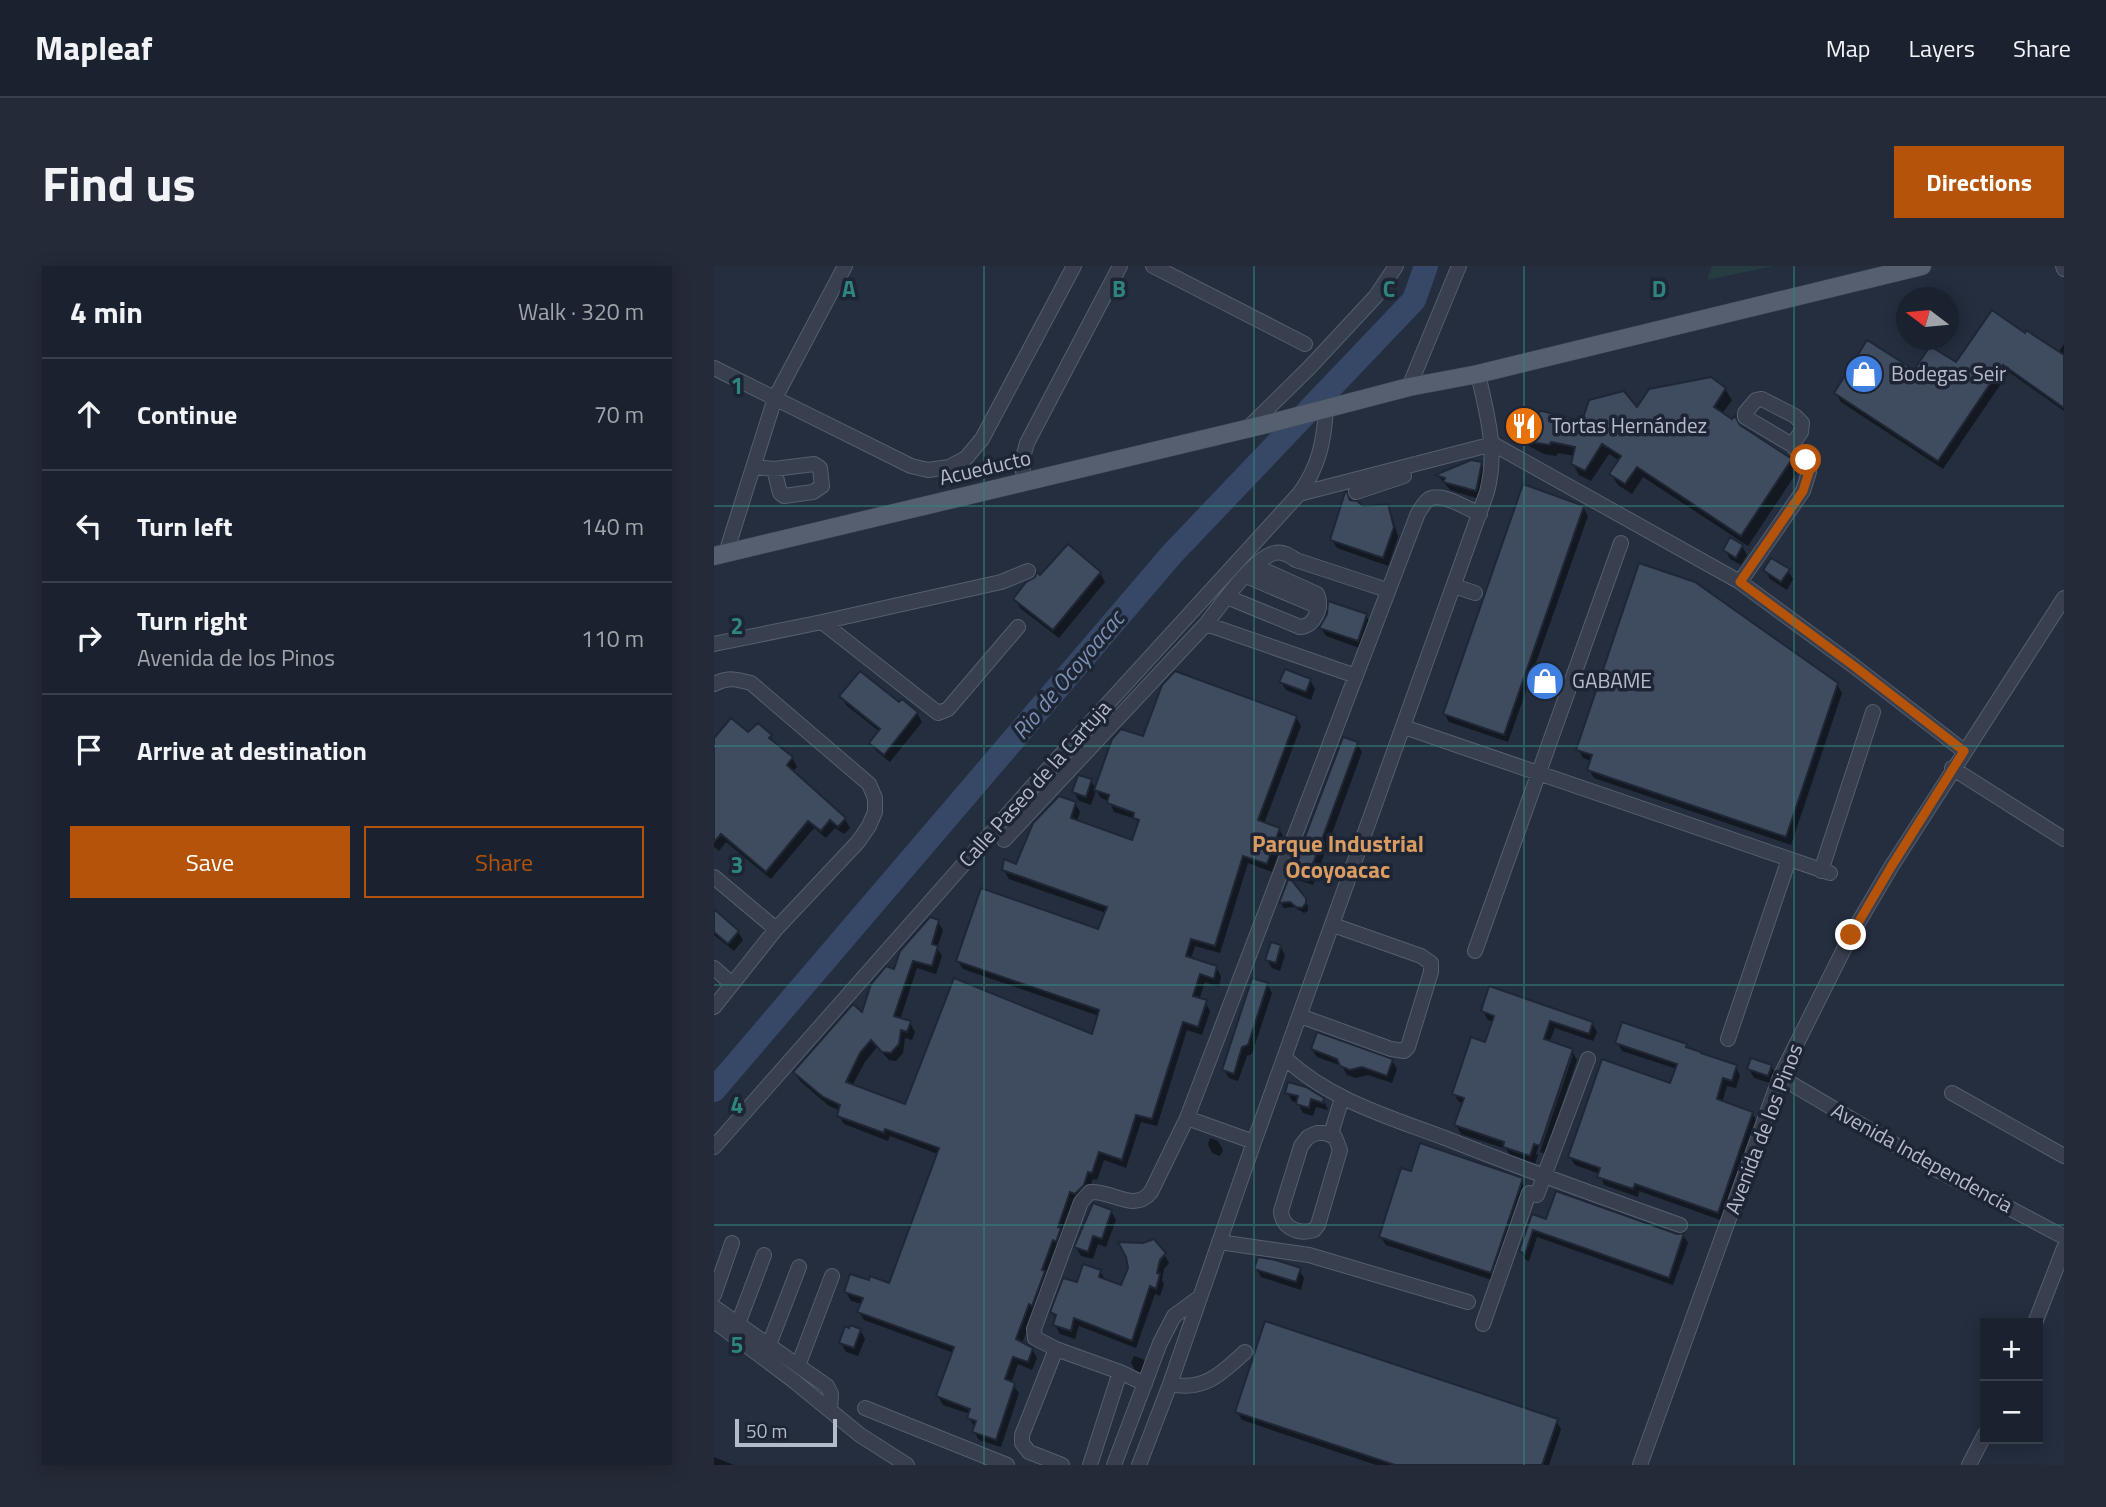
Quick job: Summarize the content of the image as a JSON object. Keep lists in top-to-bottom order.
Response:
{
  "streets": {
    "main road": ["Acueducto"],
    "street": ["Calle Paseo de la Cartuja", "Avenida de los Pinos", "Avenida Independencia"]
  },
  "crossings": [
    ["Acueducto", "Calle Paseo de la Cartuja"],
    ["Avenida de los Pinos", "Avenida Independencia"]
  ],
  "districts": ["Parque Industrial Ocoyoacac"],
  "water": ["Rio de Ocoyoacac"],
  "places": {
    "shop": ["Bodegas Seir", "GABAME"],
    "restaurant": ["Tortas Hernández"]
  },
  "scale_bar": "50 m",
  "north": "left",
  "page": {
    "header": "Mapleaf",
    "nav": ["Map", "Layers", "Share"],
    "title": "Find us",
    "buttons": [
      "Directions",
      ["Save", "Share"]
    ],
    "heading": ["4 min", "Walk · 320 m"],
    "list": [
      ["Continue", "70 m"],
      ["Turn left", "140 m"],
      ["Turn right", "Avenida de los Pinos", "110 m"],
      "Arrive at destination"
    ],
    "map_buttons": ["+", "−"],
    "scale": "50 m"
  },
  "grid": {
    "columns": [
      "A",
      "B",
      "C",
      "D"
    ],
    "rows": [
      "1",
      "2",
      "3",
      "4",
      "5"
    ]
  }
}
